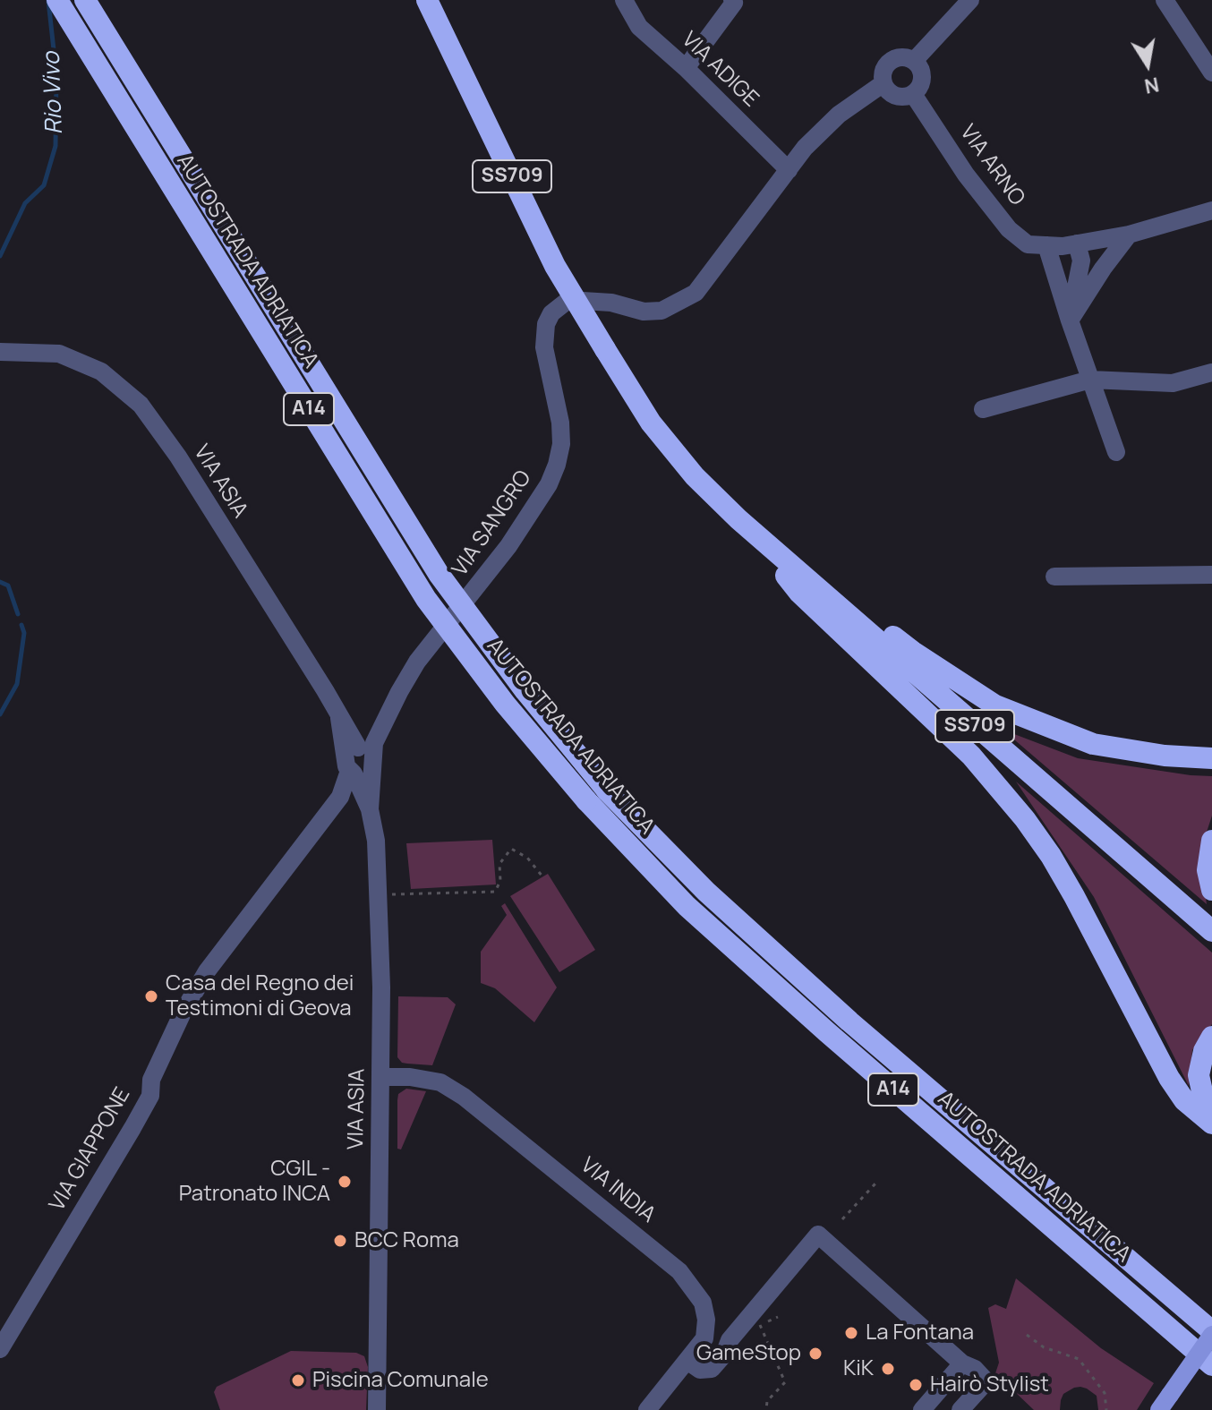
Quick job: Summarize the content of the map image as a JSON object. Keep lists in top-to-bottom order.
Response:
{
  "streets": {
    "highway": ["SS709", "AUTOSTRADA ADRIATICA", "A14"],
    "street": [
      "VIA ADIGE",
      "VIA ARNO",
      "VIA ASIA",
      "VIA SANGRO",
      "VIA GIAPPONE",
      "VIA INDIA"
    ]
  },
  "crossings": [
    ["VIA ADIGE", "VIA SANGRO"],
    ["VIA ARNO", "VIA SANGRO"],
    ["VIA ASIA", "VIA SANGRO"],
    ["VIA ASIA", "VIA GIAPPONE"],
    ["VIA ASIA", "VIA INDIA"]
  ],
  "water": ["Rio Vivo"],
  "places": [
    "Casa del Regno dei Testimoni di Geova",
    "CGIL - Patronato INCA",
    "BCC Roma",
    "La Fontana",
    "GameStop",
    "KiK",
    "Piscina Comunale",
    "Hairò Stylist"
  ],
  "north": "bottom"
}
